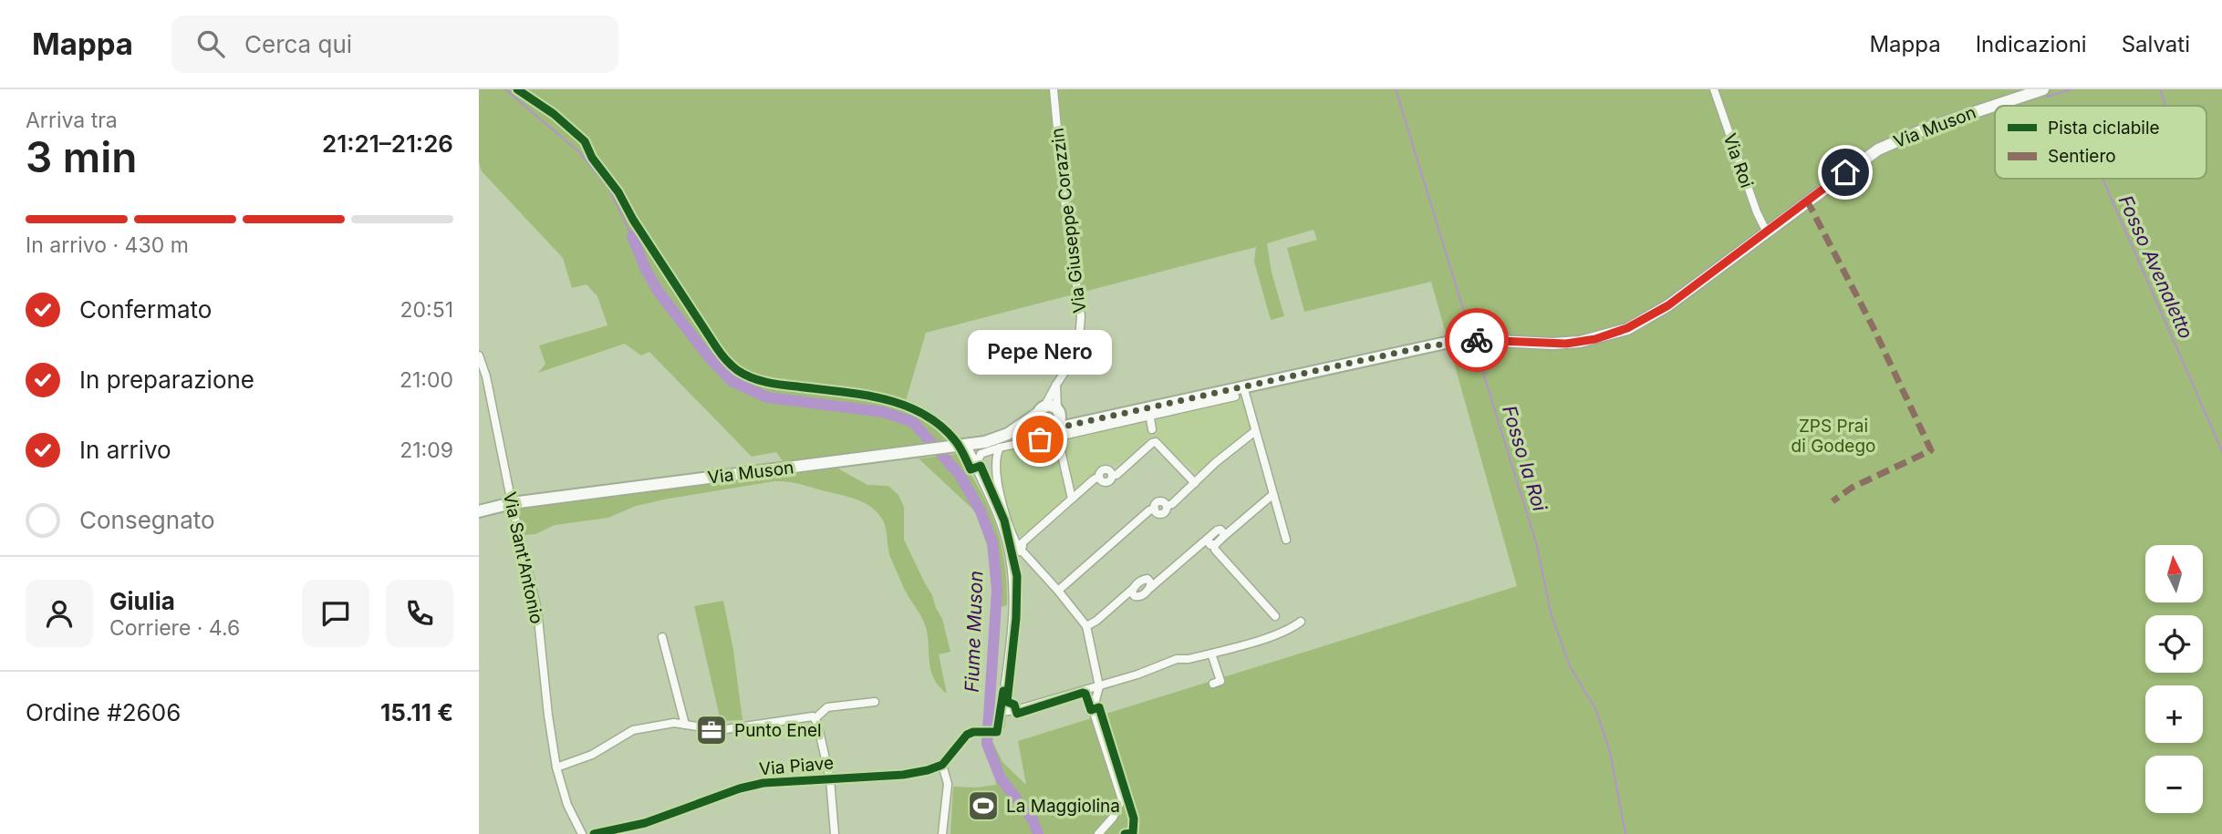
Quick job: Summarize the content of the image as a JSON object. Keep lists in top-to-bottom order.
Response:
{
  "streets": {
    "main road": ["Via Muson"],
    "street": [
      "Via Roi",
      "Via Giuseppe Corazzin",
      "Via Sant'Antonio",
      "Via Piave"
    ]
  },
  "crossings": [
    ["Via Muson", "Via Roi"],
    ["Via Muson", "Via Giuseppe Corazzin"],
    ["Via Muson", "Via Sant'Antonio"]
  ],
  "water": ["Fosso Avenaletto", "Fosso la Roi", "Fiume Muson"],
  "parks": ["ZPS Prai di Godego"],
  "places": {
    "other": ["Pepe Nero"],
    "office": ["Punto Enel"],
    "sports": ["La Maggiolina"]
  },
  "legend": ["Pista ciclabile", "Sentiero"],
  "north": "top",
  "page": {
    "header": "Mappa",
    "search": "Cerca qui",
    "nav": ["Mappa", "Indicazioni", "Salvati"],
    "heading": ["3 min", "Arriva tra", "21:21–21:26"],
    "panel": [
      "Giulia",
      "Corriere · 4.6",
      "Ordine #2606",
      "15.11 €"
    ],
    "bar": "In arrivo · 430 m",
    "list": [
      ["Confermato", "20:51"],
      ["In preparazione", "21:00"],
      ["In arrivo", "21:09"],
      "Consegnato"
    ],
    "bubble": "Pepe Nero",
    "map_buttons": ["+", "−"]
  }
}
